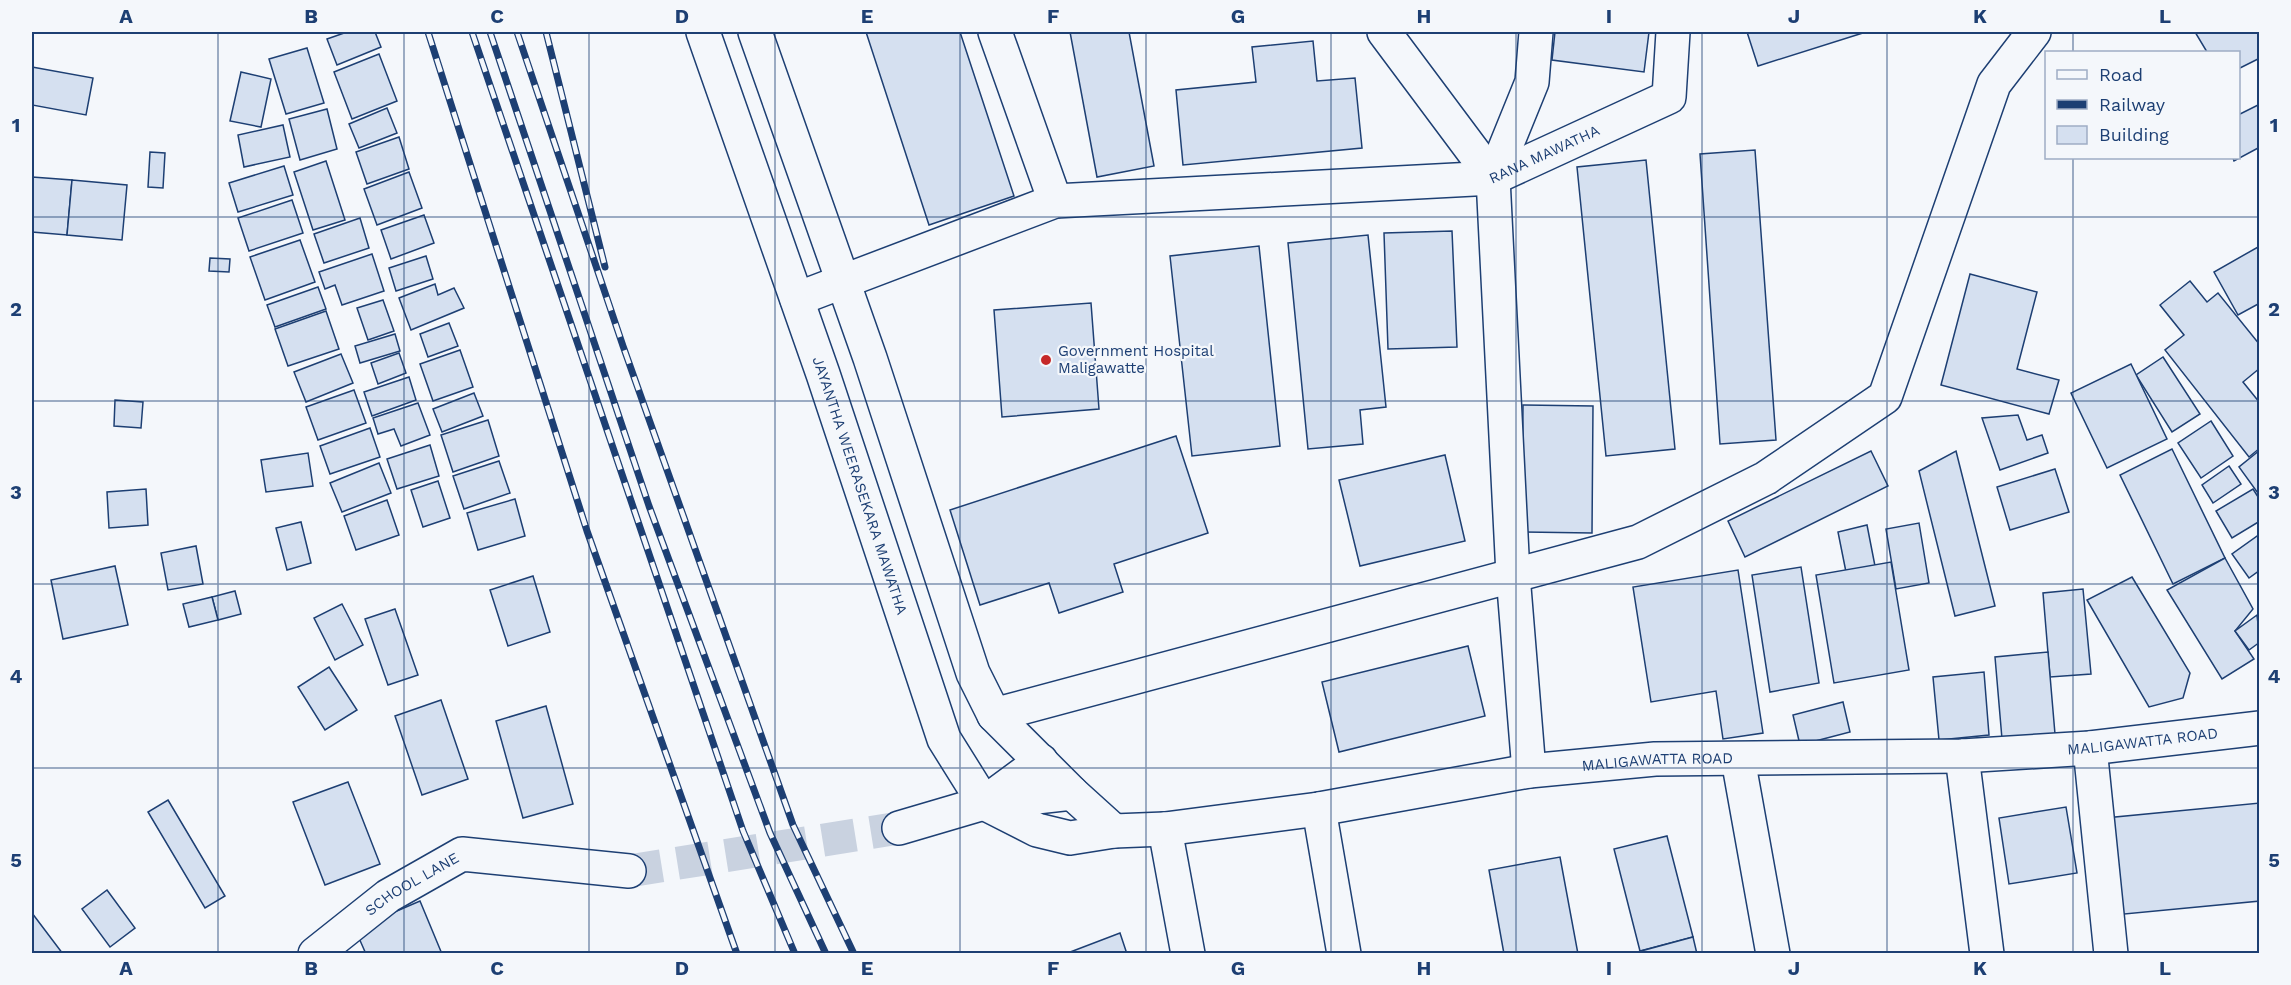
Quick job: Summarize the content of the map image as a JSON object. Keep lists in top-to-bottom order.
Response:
{
  "streets": {
    "street": [
      "RANA MAWATHA",
      "JAYANTHA WEERASEKARA MAWATHA",
      "MALIGAWATTA ROAD",
      "SCHOOL LANE"
    ]
  },
  "places": ["Government Hospital Maligawatte"],
  "legend": ["Road", "Railway", "Building"],
  "grid": {
    "columns": [
      "A",
      "B",
      "C",
      "D",
      "E",
      "F",
      "G",
      "H",
      "I",
      "J",
      "K",
      "L"
    ],
    "rows": [
      "1",
      "2",
      "3",
      "4",
      "5"
    ]
  }
}
